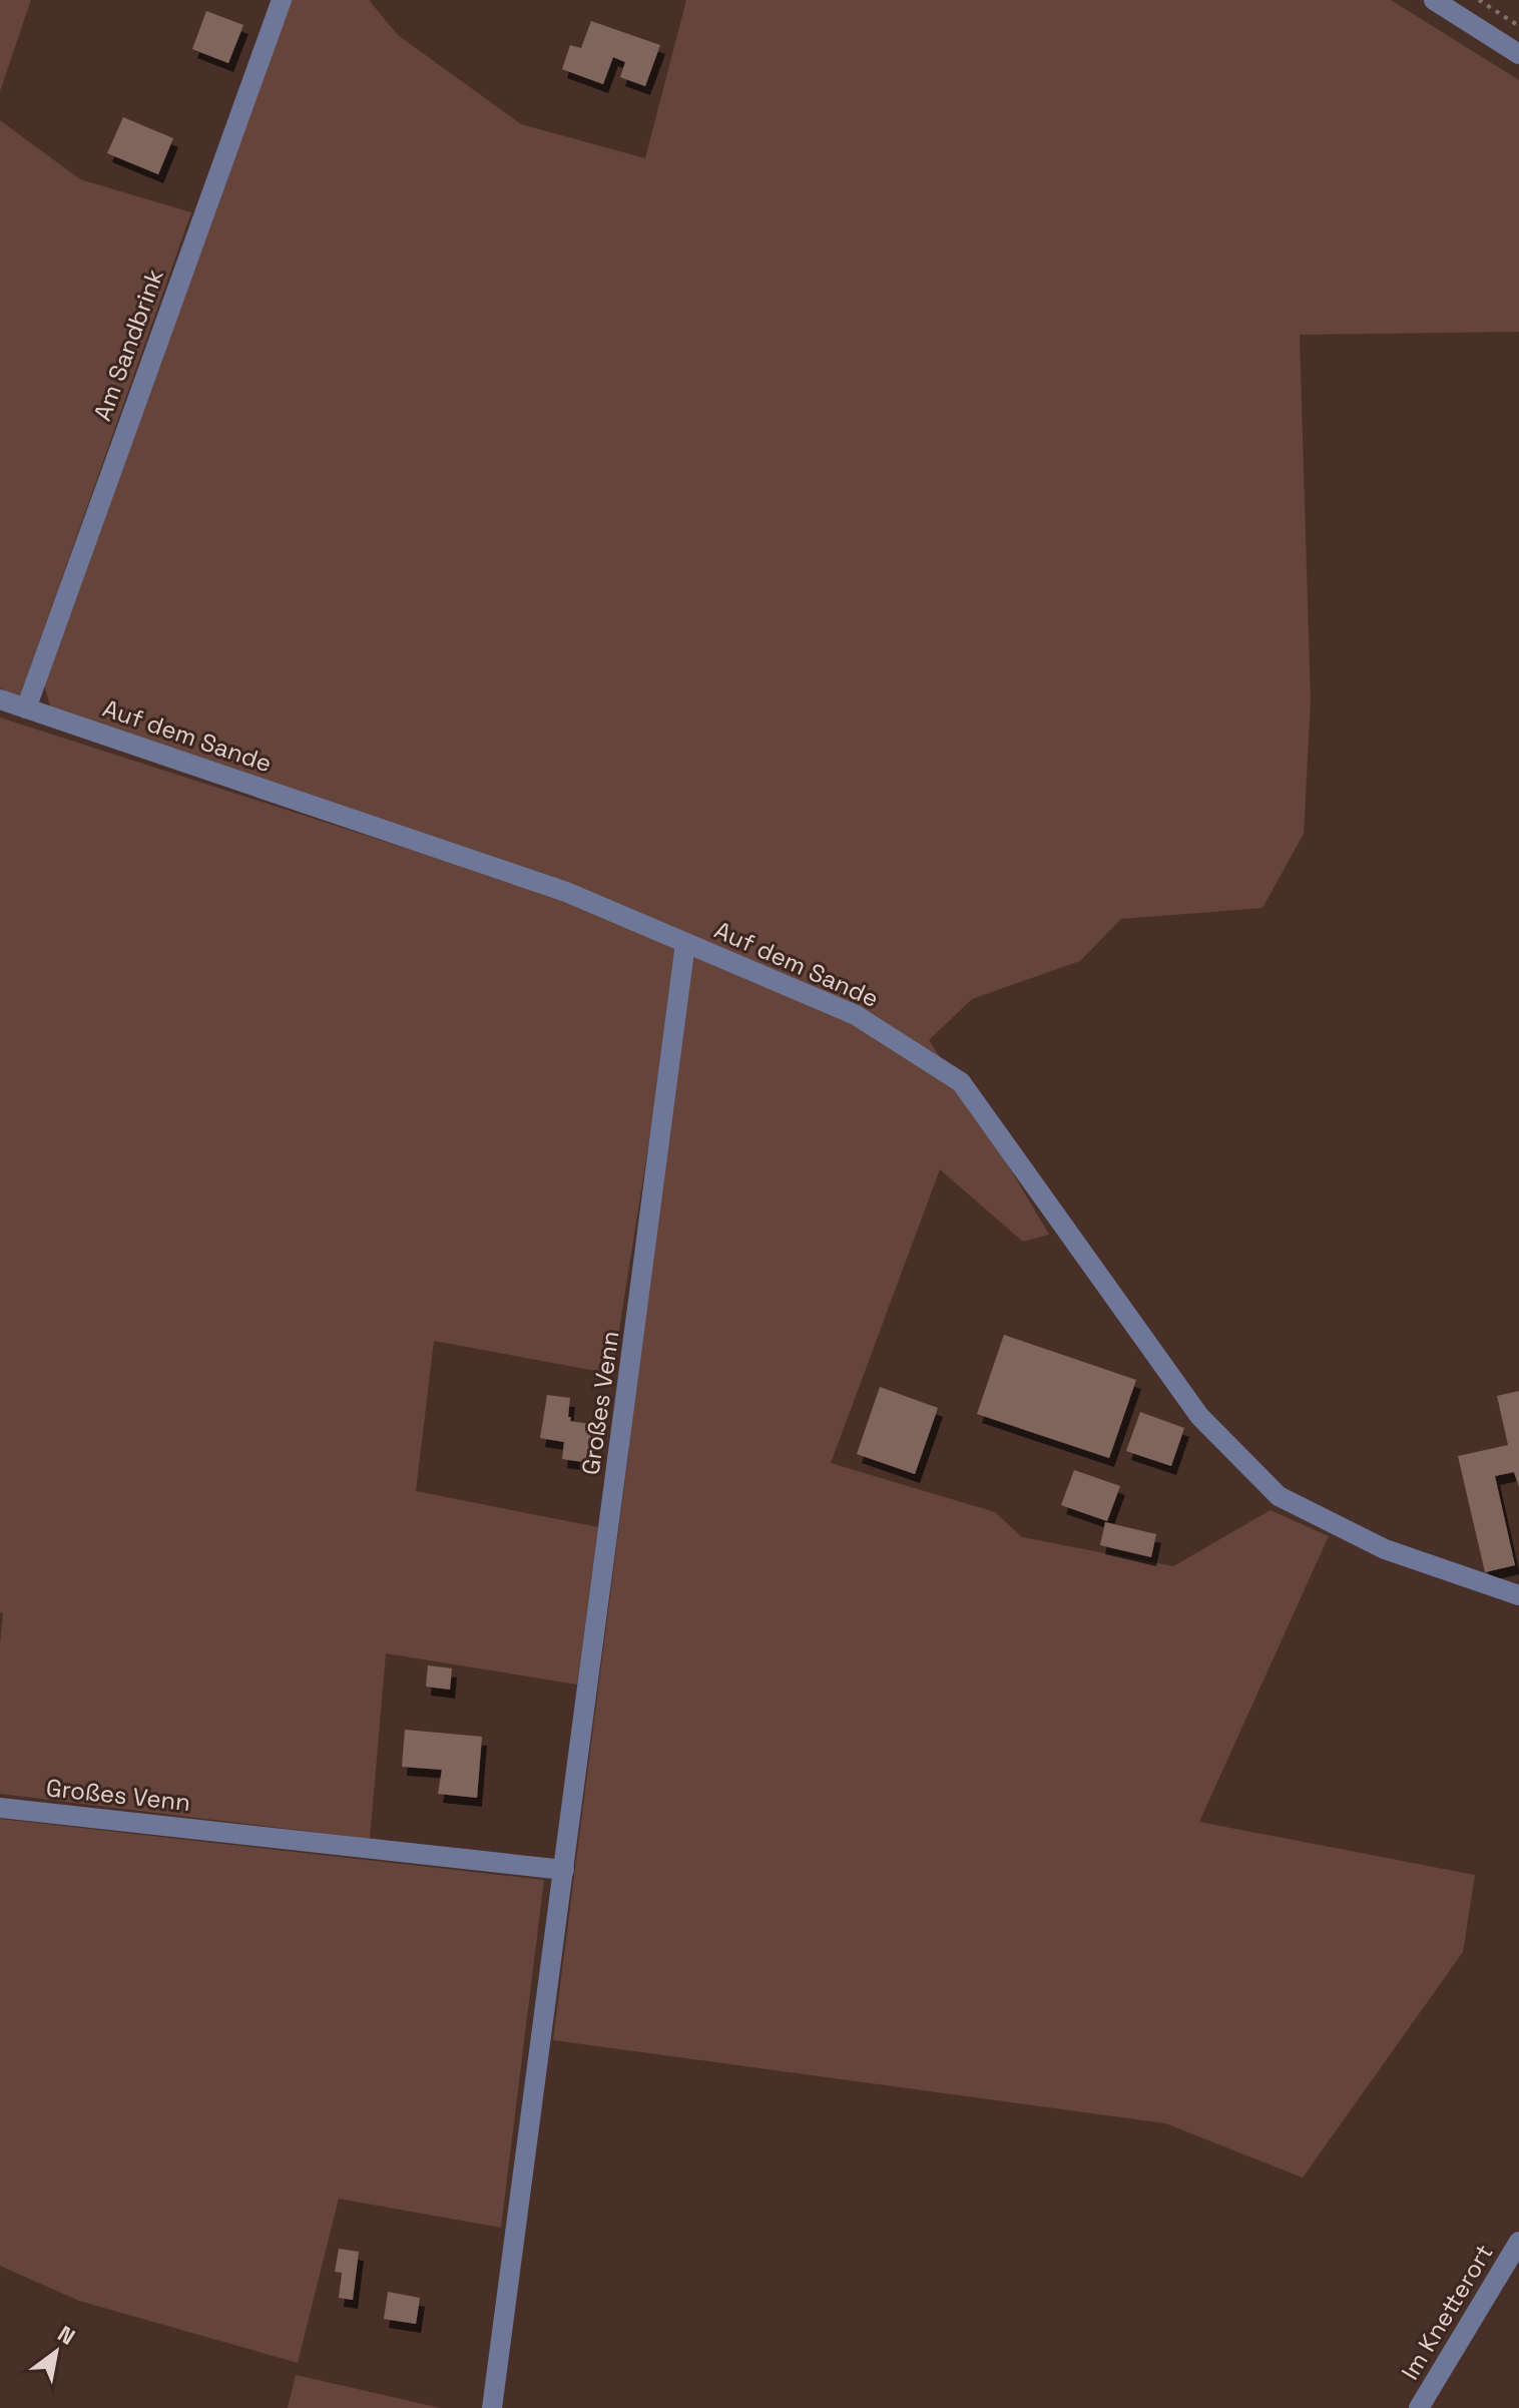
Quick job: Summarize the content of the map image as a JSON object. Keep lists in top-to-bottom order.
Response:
{
  "streets": {
    "street": [
      "Am Sandbrink",
      "Auf dem Sande",
      "Großes Venn",
      "Im Knetterort"
    ]
  },
  "crossings": [
    ["Am Sandbrink", "Auf dem Sande"],
    ["Auf dem Sande", "Großes Venn"]
  ],
  "north": "top right"
}
